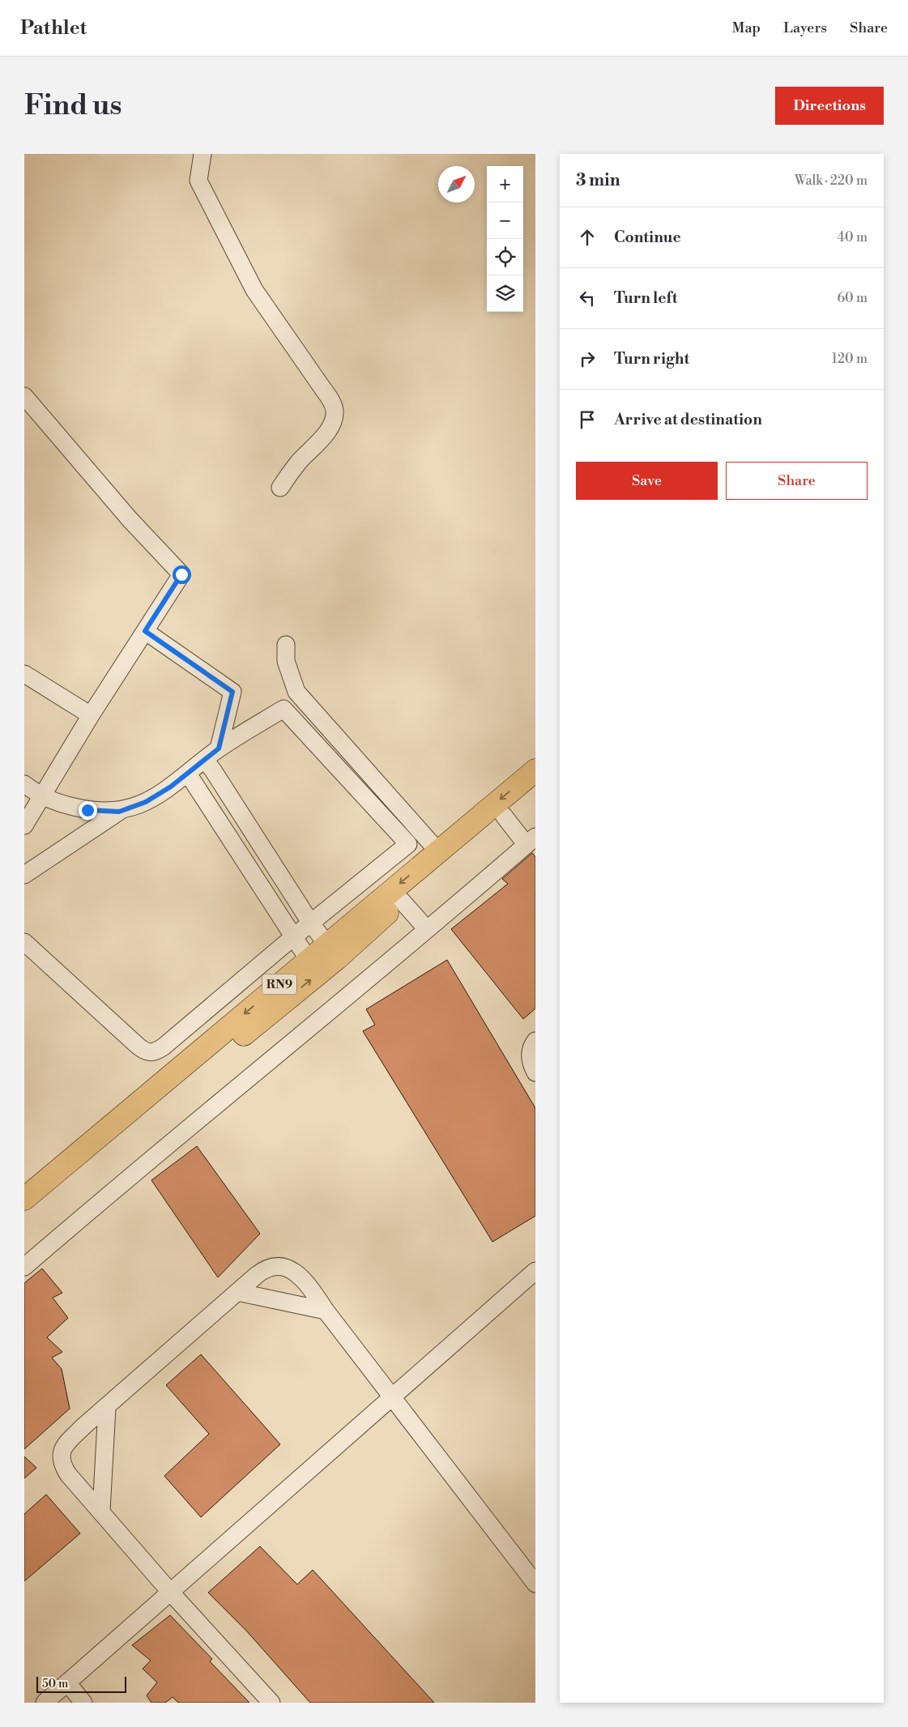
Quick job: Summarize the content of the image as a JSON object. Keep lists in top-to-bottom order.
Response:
{
  "streets": {
    "highway": ["RN9"]
  },
  "scale_bar": "50 m",
  "north": "top right",
  "page": {
    "header": "Pathlet",
    "nav": ["Map", "Layers", "Share"],
    "buttons": [
      "Directions",
      ["Save", "Share"]
    ],
    "title": "Find us",
    "heading": ["3 min", "Walk · 220 m"],
    "map_buttons": ["+", "−"],
    "list": [
      ["Continue", "40 m"],
      ["Turn left", "60 m"],
      ["Turn right", "120 m"],
      "Arrive at destination"
    ],
    "scale": "50 m"
  }
}
